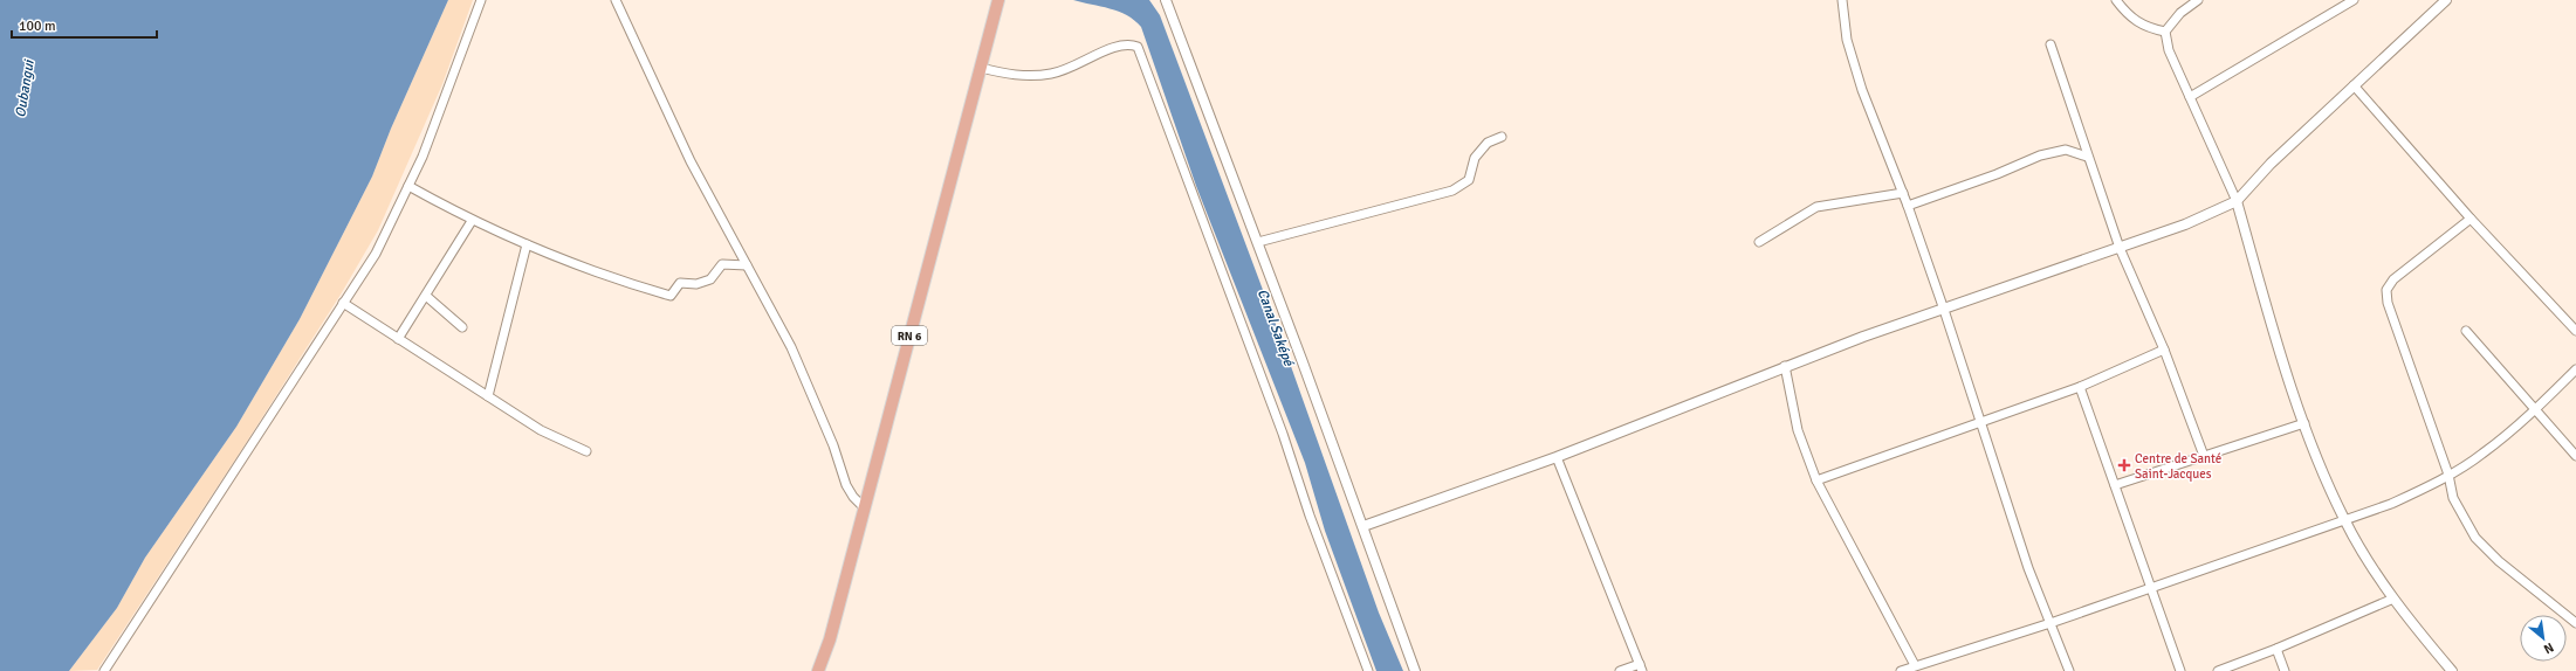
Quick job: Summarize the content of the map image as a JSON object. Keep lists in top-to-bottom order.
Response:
{
  "streets": {
    "main road": ["RN 6"]
  },
  "water": ["Oubangui", "Canal Saképé"],
  "places": {
    "health": ["Centre de Santé Saint-Jacques"]
  },
  "scale_bar": "100 m",
  "north": "bottom right"
}
